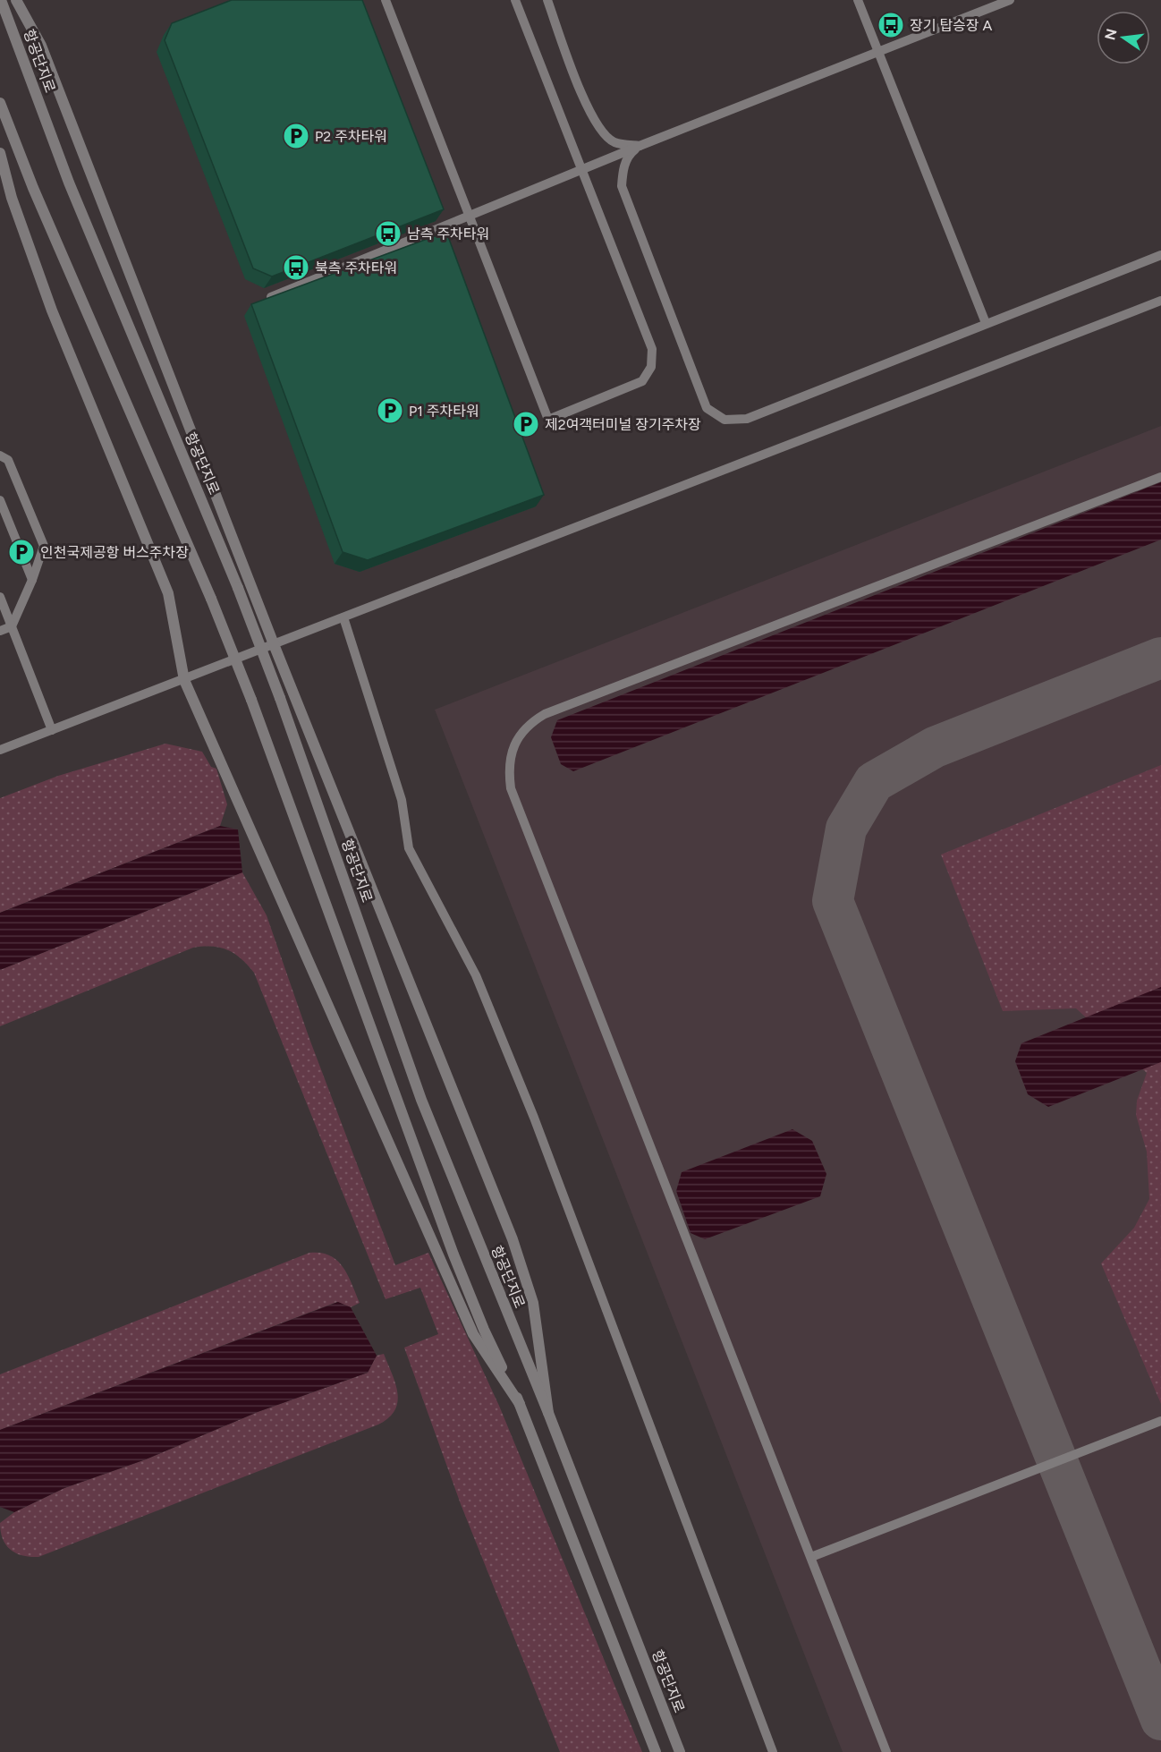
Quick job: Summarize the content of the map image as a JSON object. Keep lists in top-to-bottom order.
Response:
{
  "streets": {
    "street": ["항공단지로"]
  },
  "places": {
    "bus stop": ["장기 탑승장 A", "남측 주차타워", "북측 주차타워"],
    "parking": [
      "P2 주차타워",
      "P1 주차타워",
      "제2여객터미널 장기주차장",
      "인천국제공항 버스주차장"
    ]
  },
  "north": "left"
}
